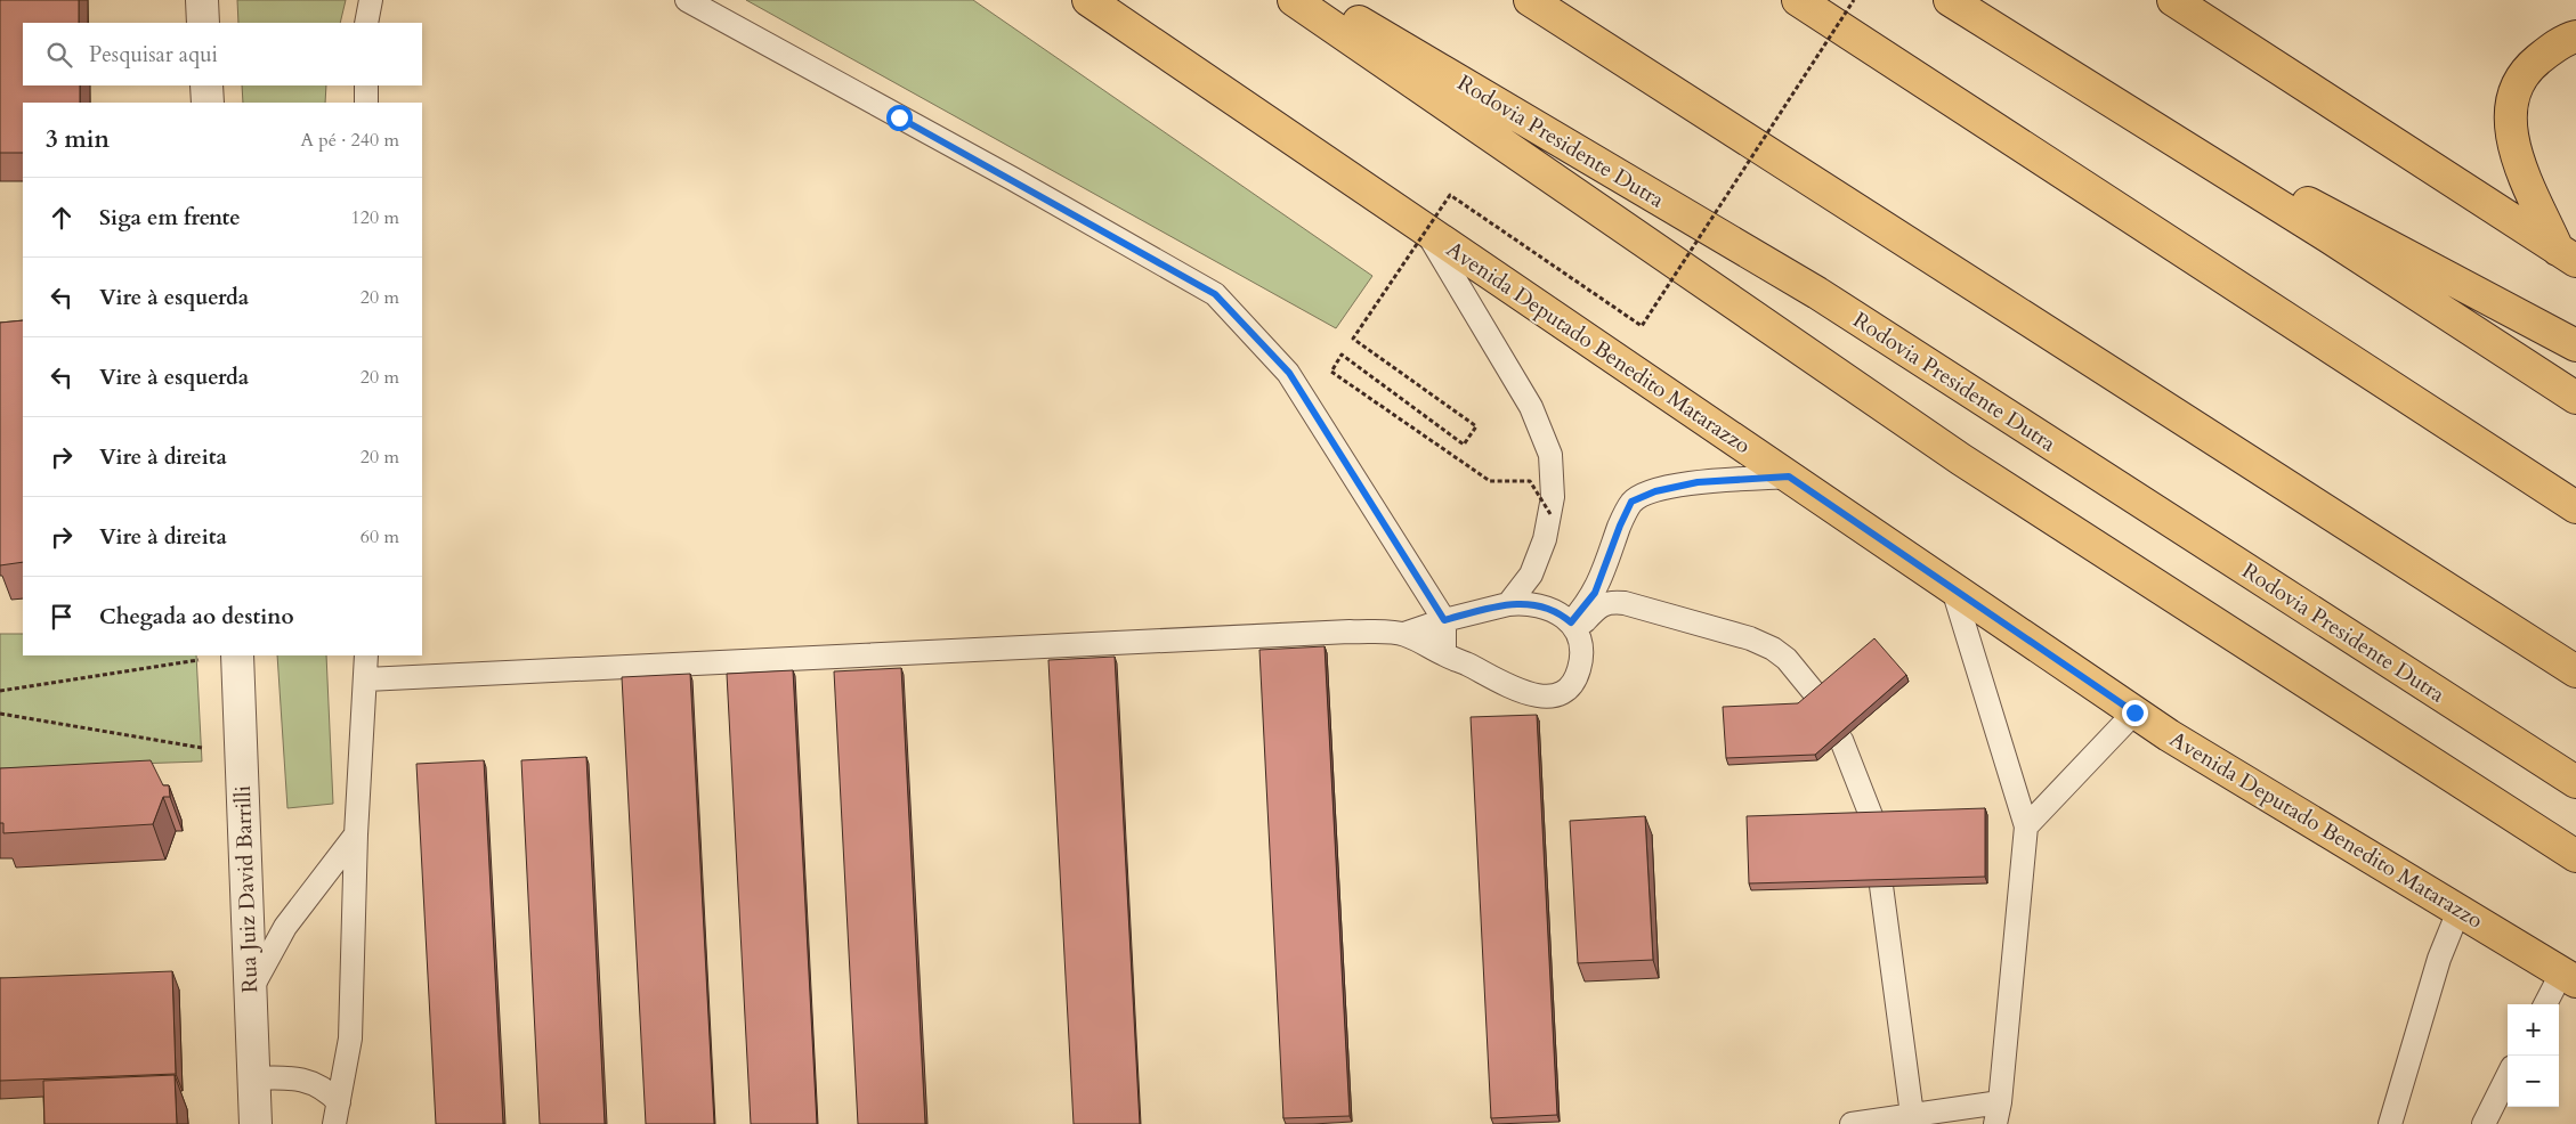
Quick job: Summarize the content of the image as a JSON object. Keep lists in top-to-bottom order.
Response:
{
  "streets": {
    "main road": ["Rodovia Presidente Dutra", "Avenida Deputado Benedito Matarazzo"],
    "street": ["Rua Juiz David Barrilli"]
  },
  "page": {
    "search": "Pesquisar aqui",
    "heading": ["3 min", "A pé · 240 m"],
    "list": [
      ["Siga em frente", "120 m"],
      ["Vire à esquerda", "20 m"],
      ["Vire à esquerda", "20 m"],
      ["Vire à direita", "20 m"],
      ["Vire à direita", "60 m"],
      "Chegada ao destino"
    ],
    "map_buttons": ["+", "−"]
  }
}
